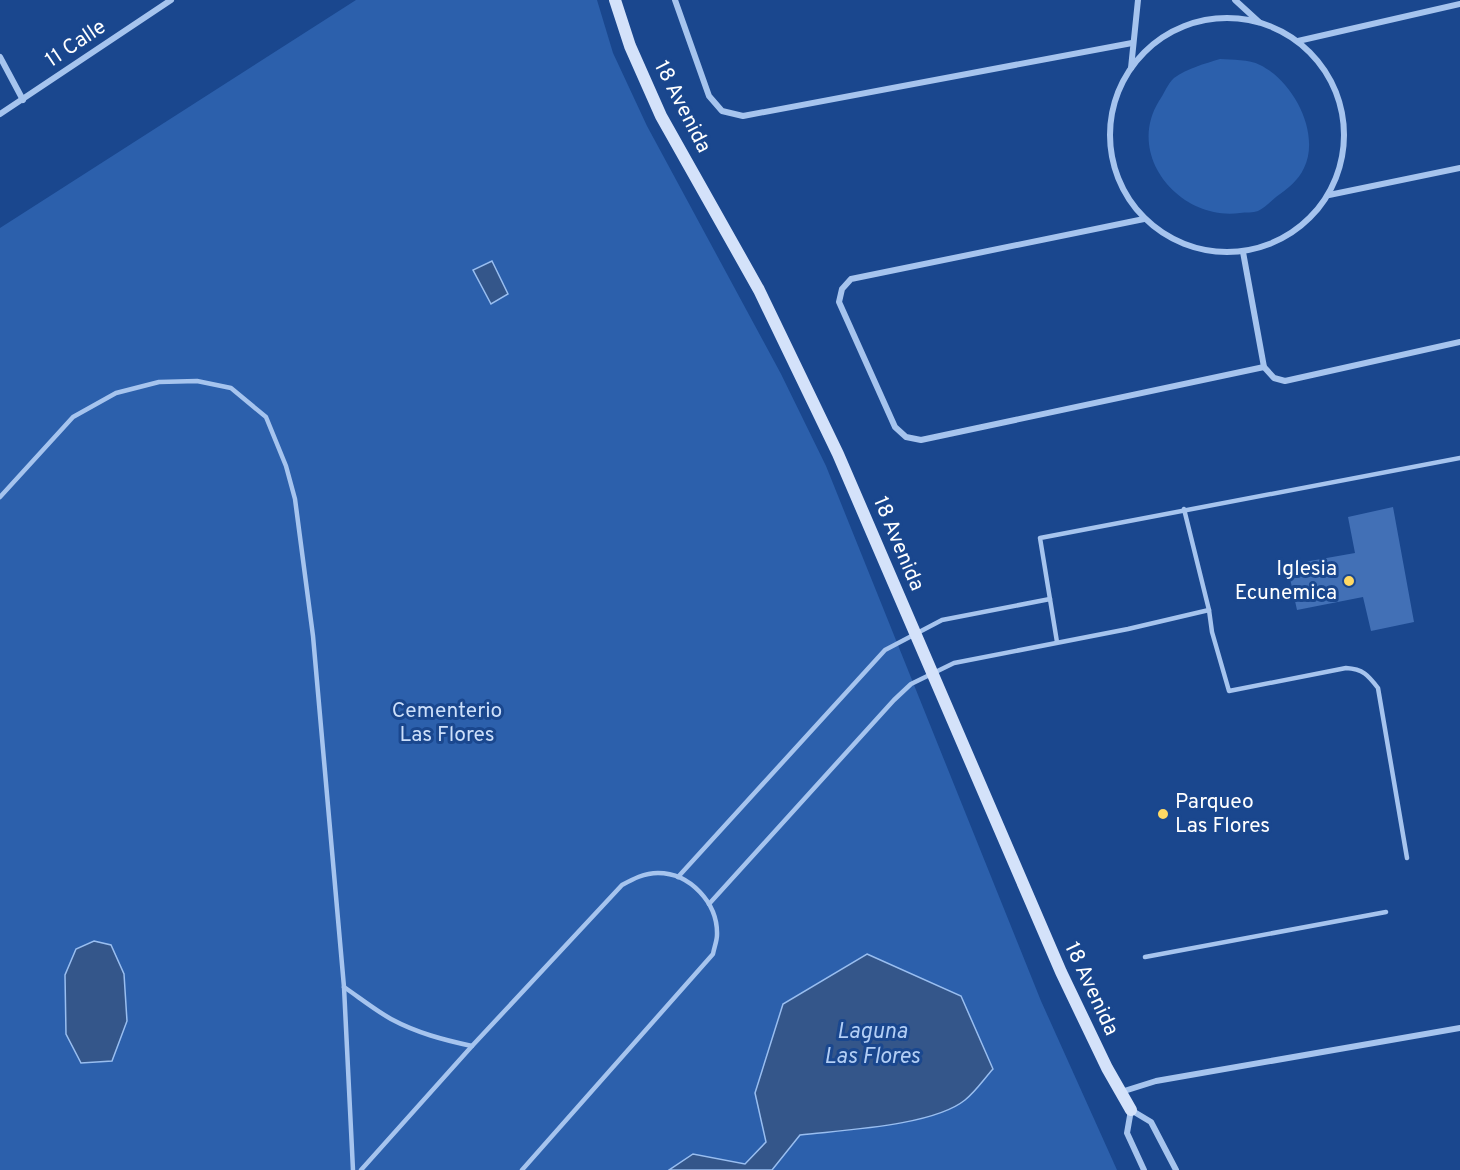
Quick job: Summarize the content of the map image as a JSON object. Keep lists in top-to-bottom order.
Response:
{
  "streets": {
    "street": ["11 Calle", "18 Avenida"]
  },
  "water": ["Laguna Las Flores"],
  "parks": ["Cementerio Las Flores"],
  "places": ["Iglesia Ecunemica", "Parqueo Las Flores"]
}
